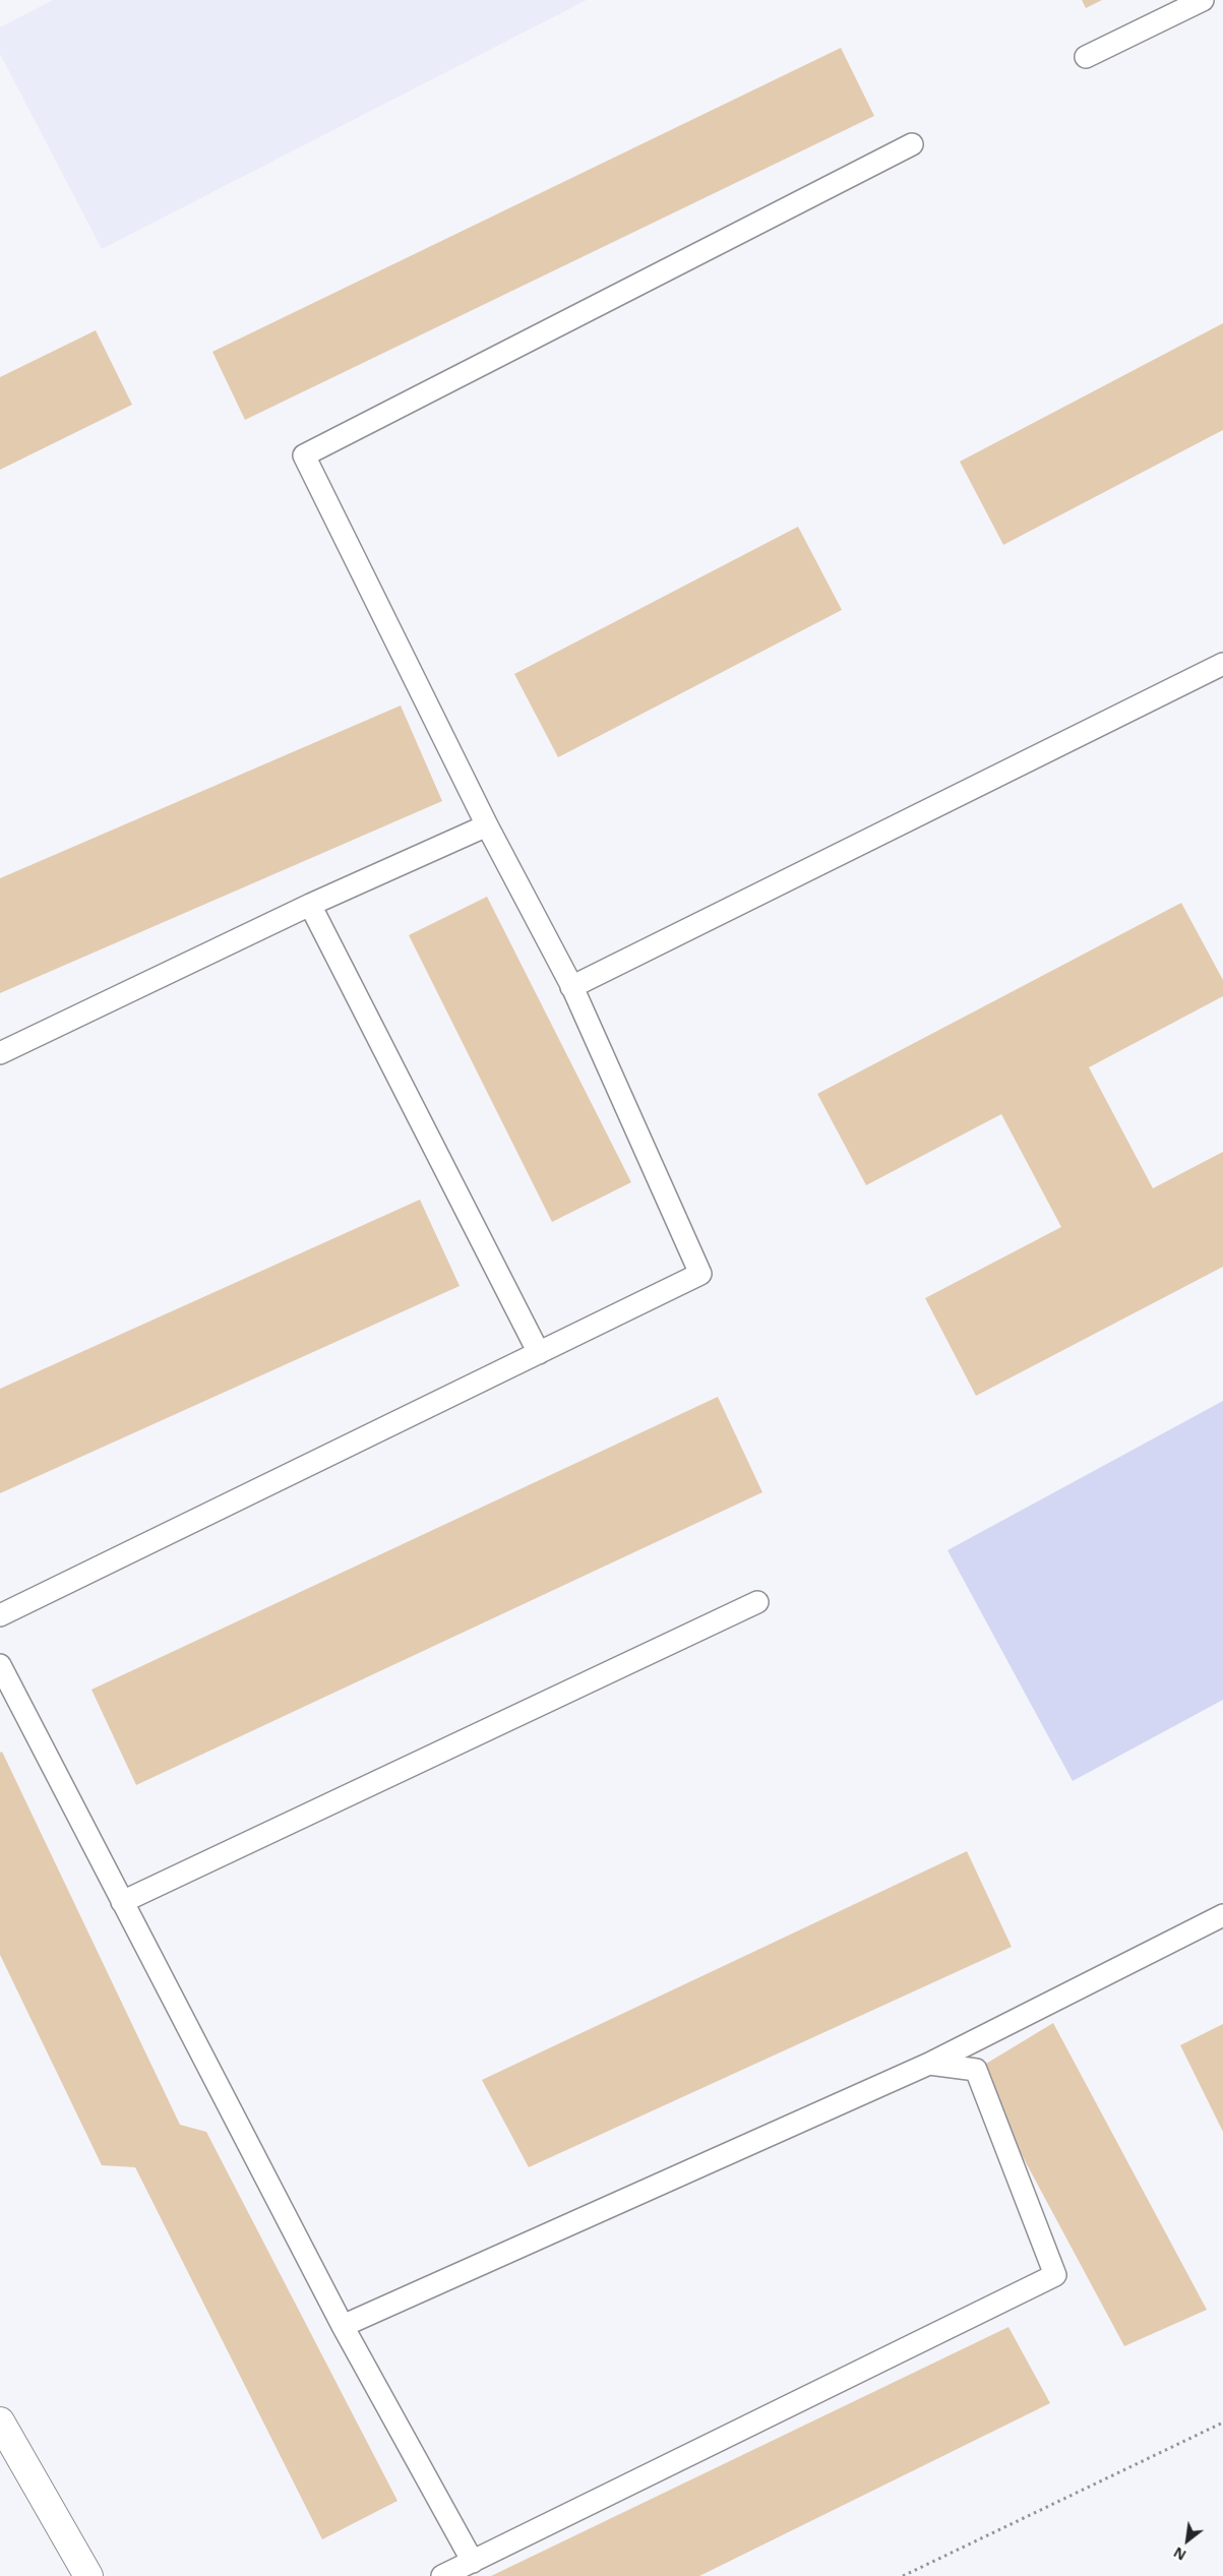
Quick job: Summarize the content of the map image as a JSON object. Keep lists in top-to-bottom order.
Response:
{
  "north": "bottom left"
}
